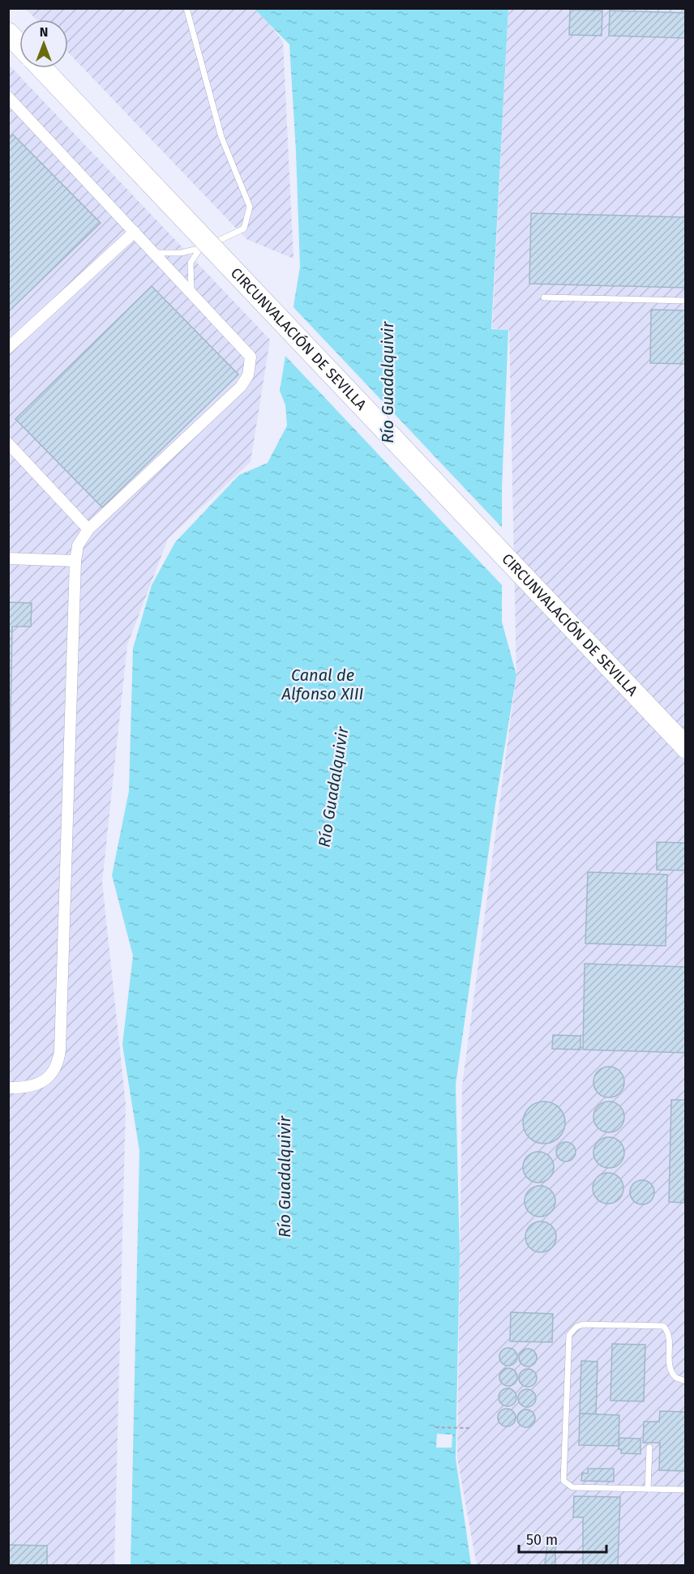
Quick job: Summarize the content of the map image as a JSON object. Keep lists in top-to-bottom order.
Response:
{
  "streets": {
    "highway": ["CIRCUNVALACIÓN DE SEVILLA"]
  },
  "water": ["Río Guadalquivir", "Canal de Alfonso XIII"],
  "scale_bar": "50 m",
  "north": "top"
}
